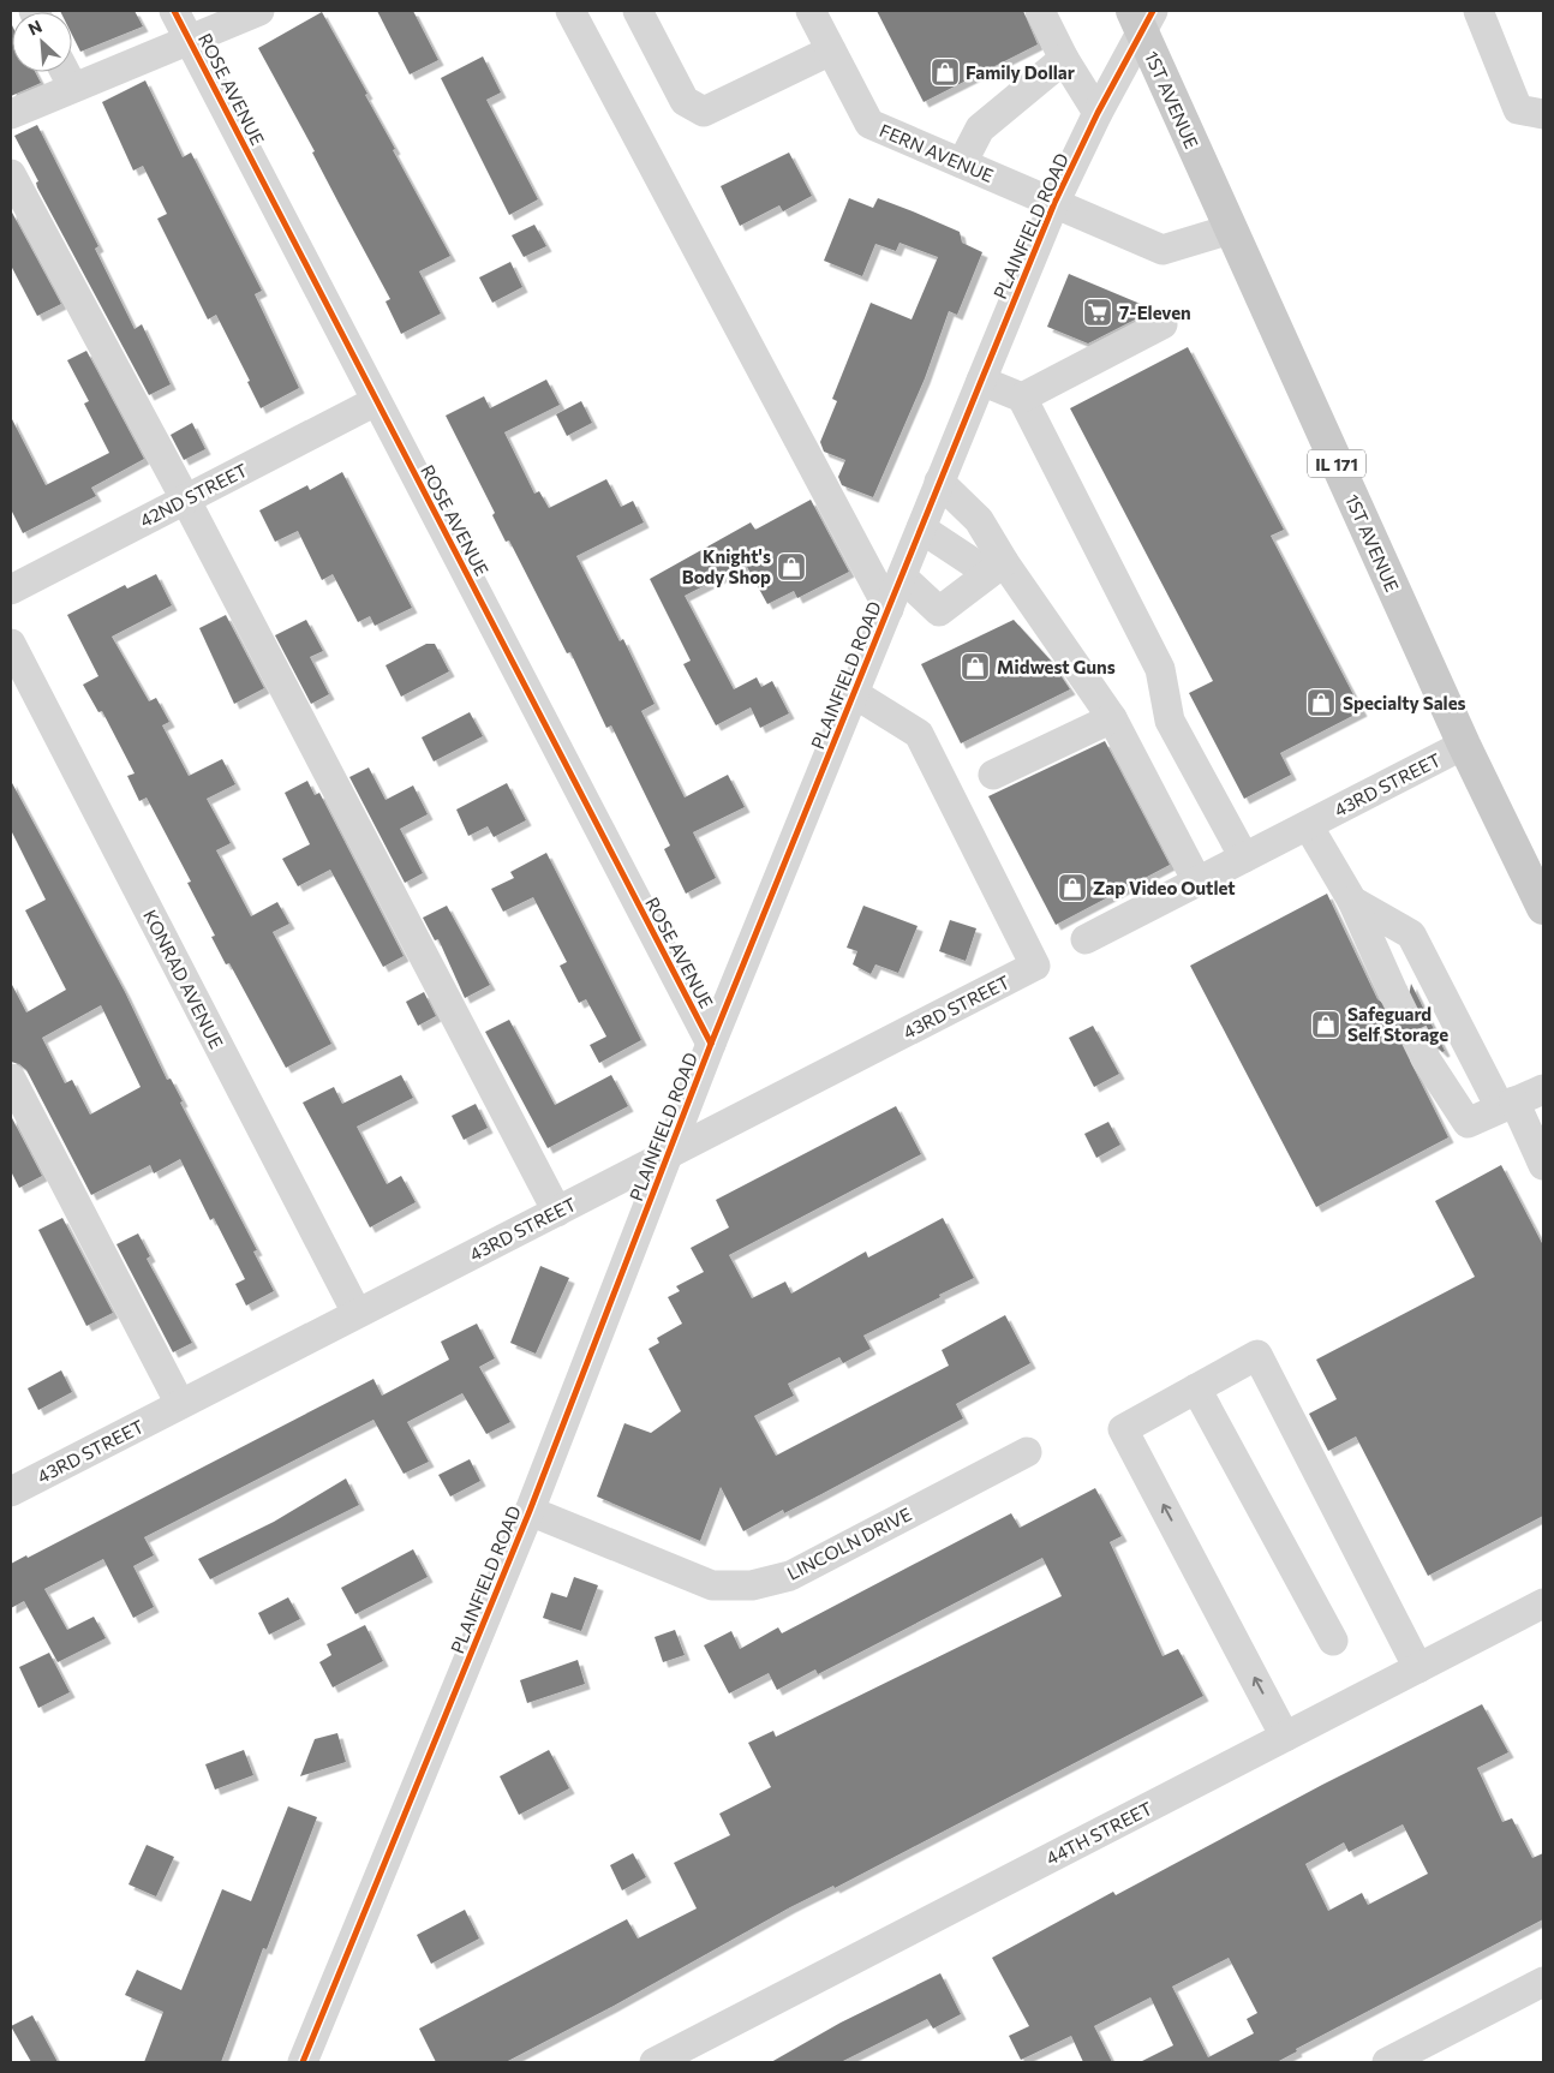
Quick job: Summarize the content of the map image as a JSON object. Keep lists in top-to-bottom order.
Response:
{
  "streets": {
    "main road": ["1ST AVENUE", "IL 171"],
    "street": [
      "ROSE AVENUE",
      "FERN AVENUE",
      "PLAINFIELD ROAD",
      "42ND STREET",
      "43RD STREET",
      "KONRAD AVENUE",
      "LINCOLN DRIVE",
      "44TH STREET"
    ]
  },
  "crossings": [
    ["ROSE AVENUE", "PLAINFIELD ROAD"],
    ["ROSE AVENUE", "42ND STREET"],
    ["1ST AVENUE", "FERN AVENUE"],
    ["1ST AVENUE", "PLAINFIELD ROAD"],
    ["1ST AVENUE", "43RD STREET"],
    ["FERN AVENUE", "PLAINFIELD ROAD"],
    ["PLAINFIELD ROAD", "43RD STREET"],
    ["PLAINFIELD ROAD", "LINCOLN DRIVE"],
    ["43RD STREET", "KONRAD AVENUE"]
  ],
  "places": {
    "shop": [
      "Family Dollar",
      "Knight's Body Shop",
      "Midwest Guns",
      "Specialty Sales",
      "Zap Video Outlet",
      "Safeguard Self Storage"
    ],
    "supermarket": ["7-Eleven"]
  },
  "north": "top left"
}
